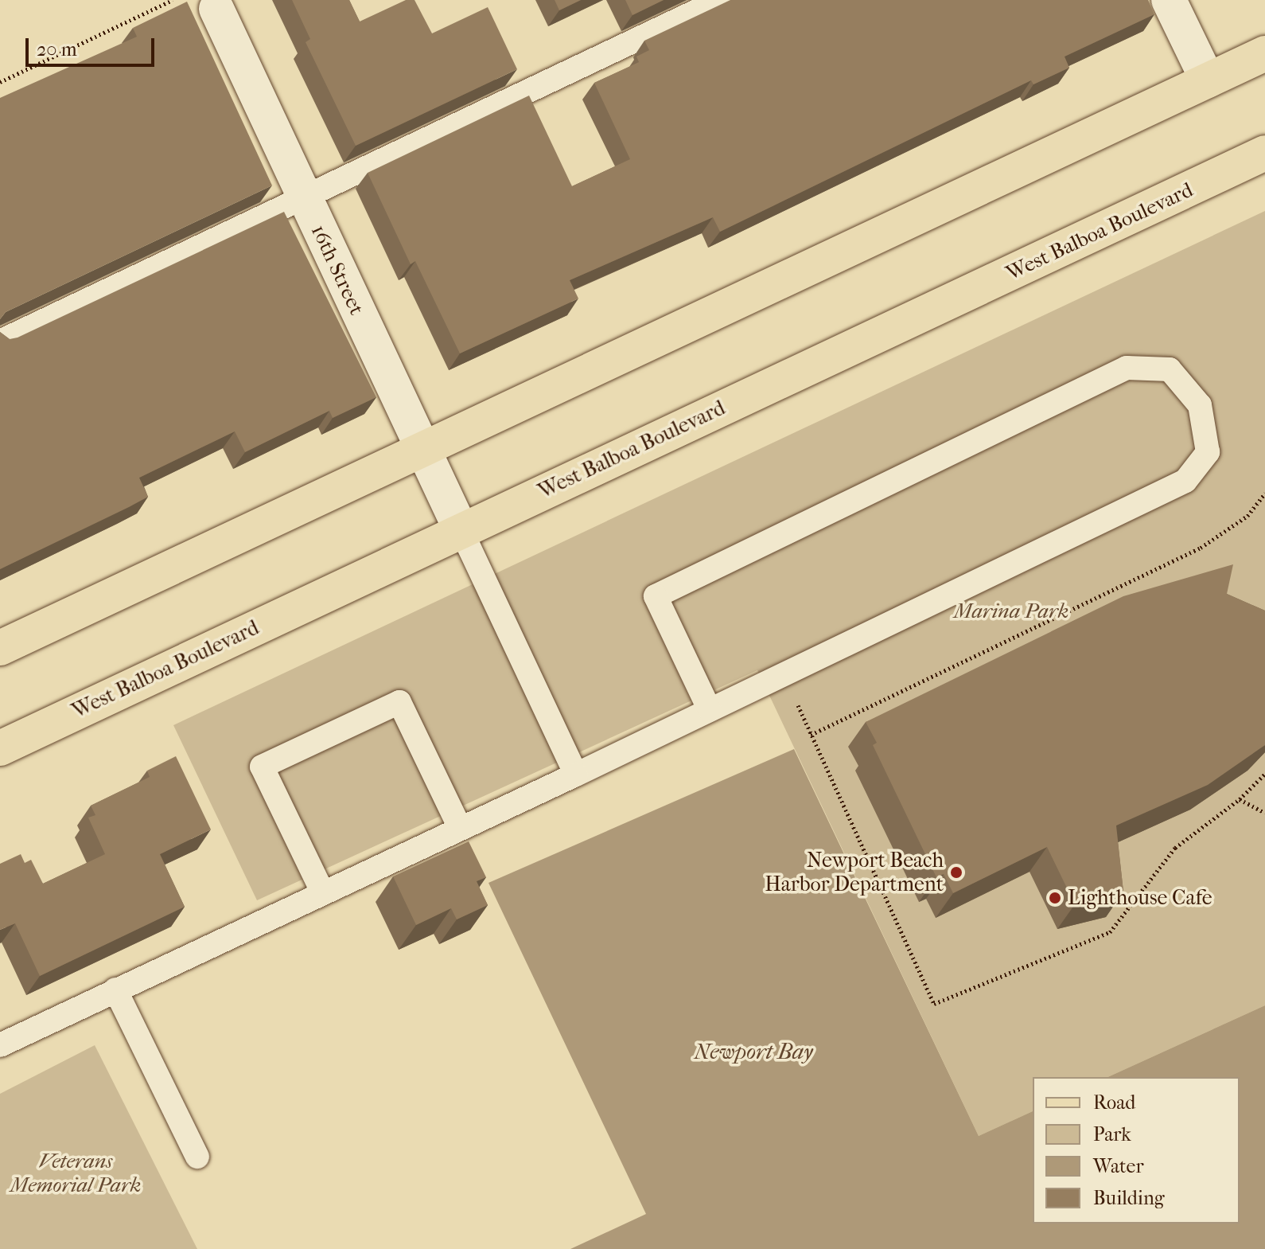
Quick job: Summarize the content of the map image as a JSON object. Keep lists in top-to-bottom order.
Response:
{
  "streets": {
    "main road": ["West Balboa Boulevard"],
    "street": ["16th Street"]
  },
  "crossings": [
    ["West Balboa Boulevard", "16th Street"]
  ],
  "water": ["Newport Bay"],
  "parks": ["Marina Park", "Veterans Memorial Park"],
  "places": ["Newport Beach Harbor Department", "Lighthouse Cafe"],
  "legend": [
    "Road",
    "Park",
    "Water",
    "Building"
  ],
  "scale_bar": "20 m"
}
